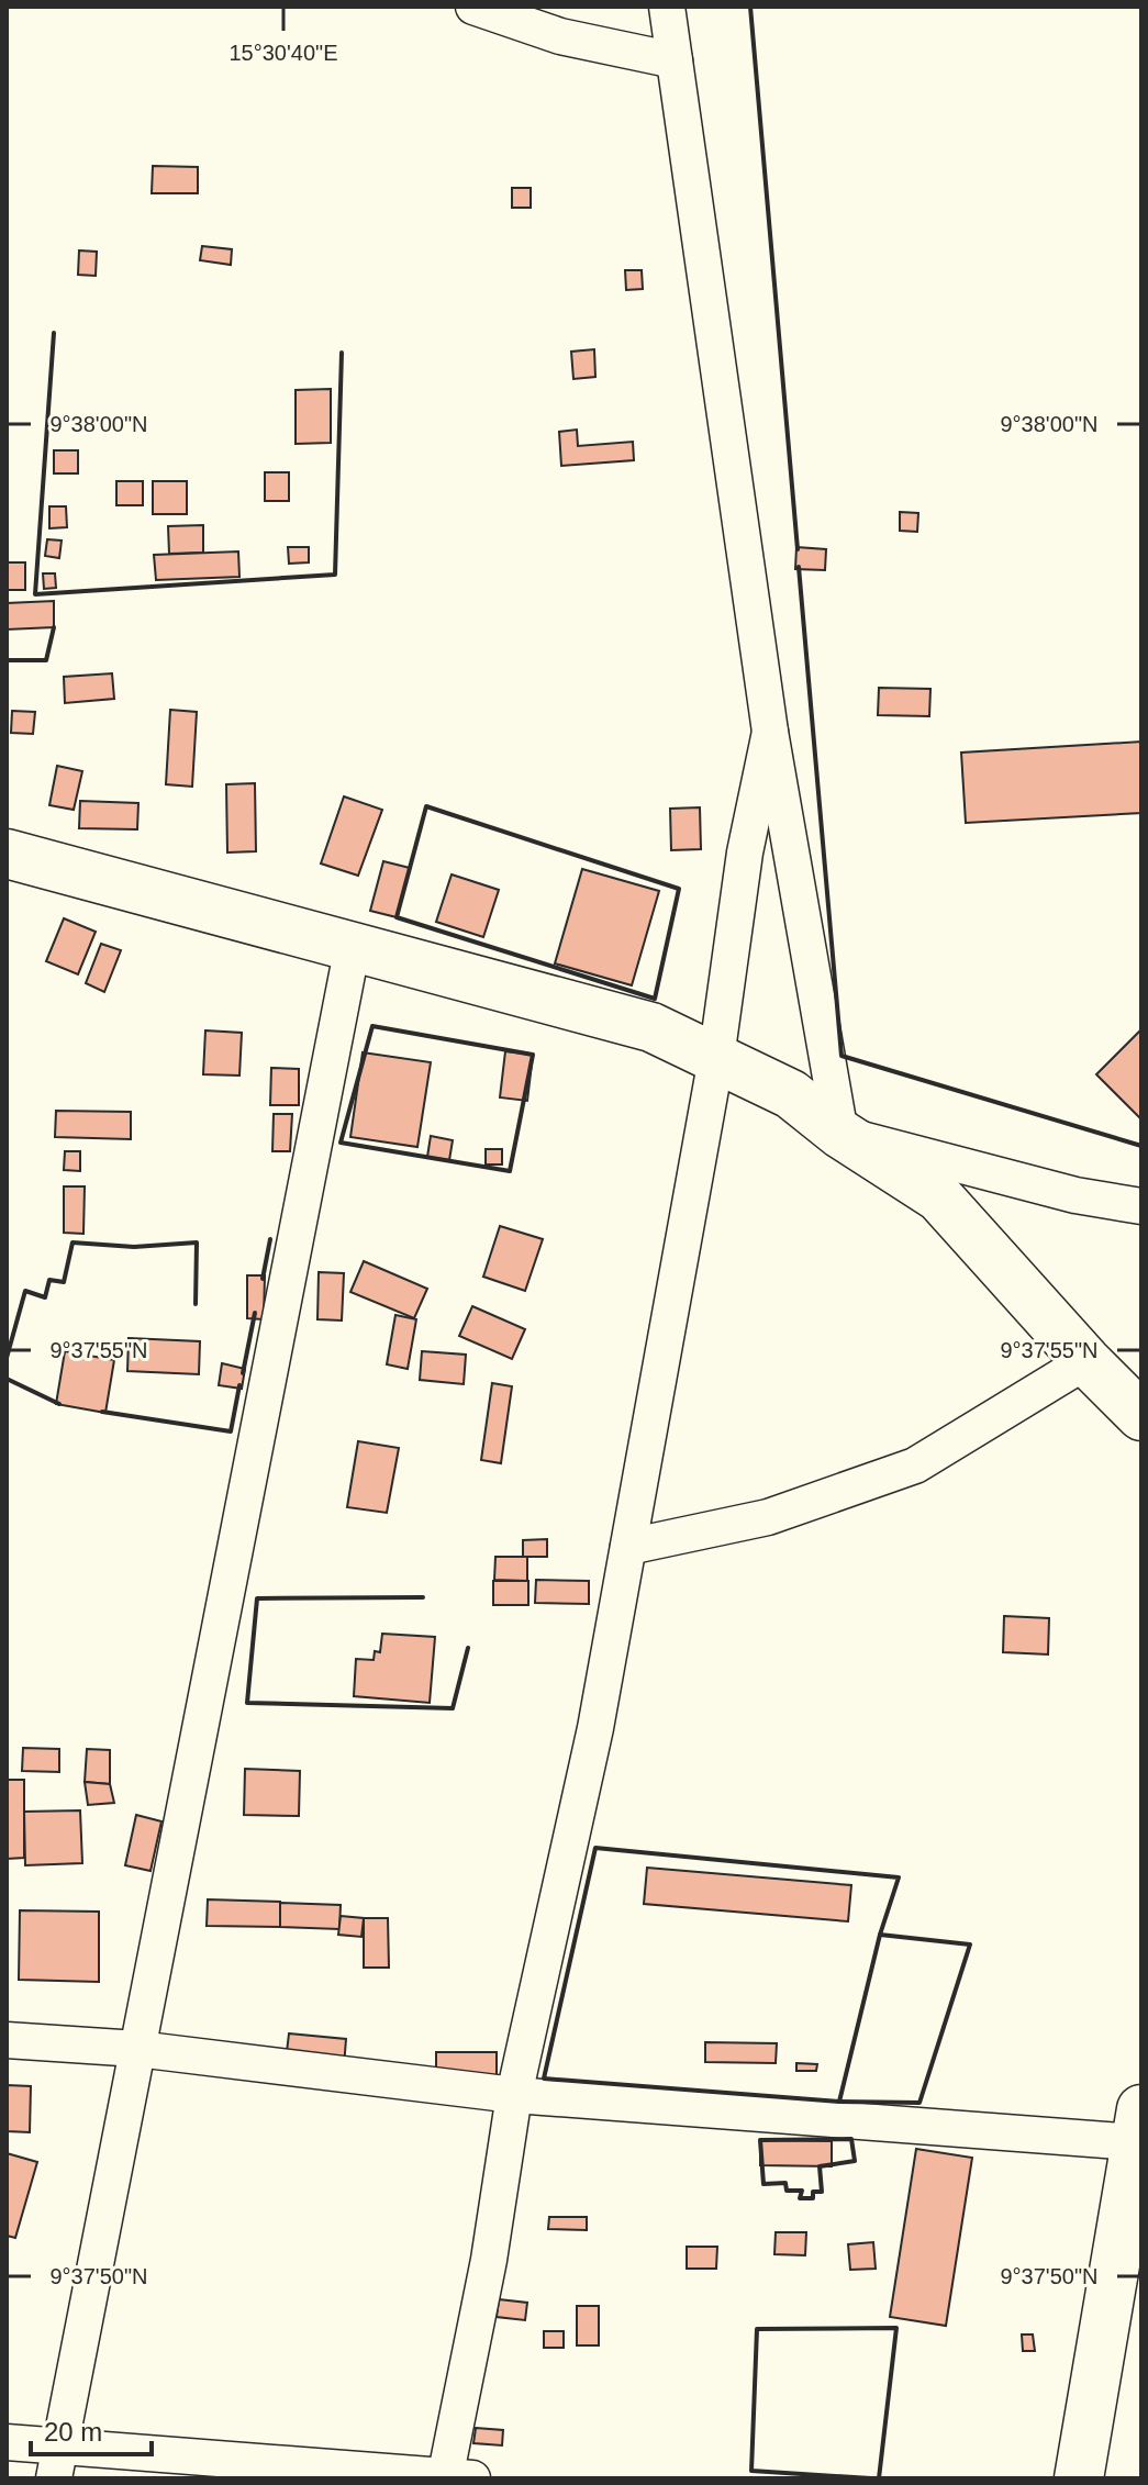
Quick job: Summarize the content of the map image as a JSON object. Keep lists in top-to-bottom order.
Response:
{
  "scale_bar": "20 m",
  "coordinates": [
    "15°30'40\"E",
    "9°38'00\"N",
    "9°37'55\"N",
    "9°37'50\"N"
  ]
}
